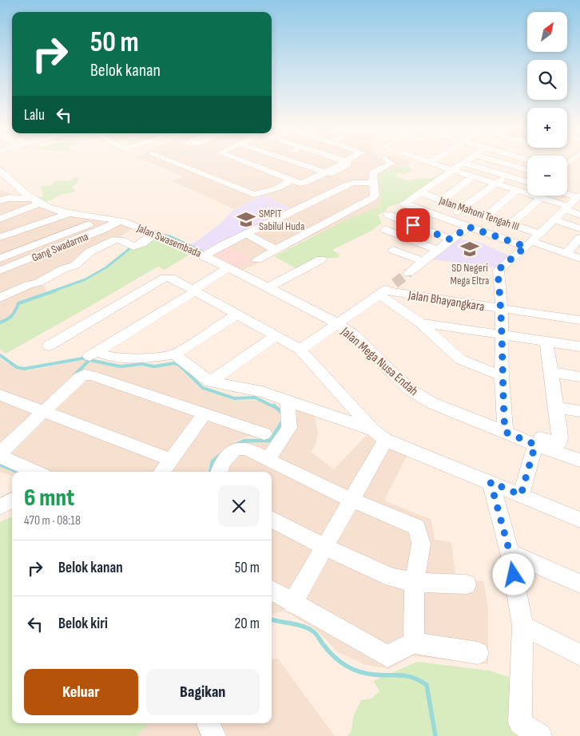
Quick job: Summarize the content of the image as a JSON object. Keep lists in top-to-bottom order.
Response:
{
  "streets": {
    "street": [
      "Jalan Mahoni Tengah III",
      "Jalan Swasembada",
      "Gang Swadarma",
      "Jalan Bhayangkara",
      "Jalan Mega Nusa Endah"
    ]
  },
  "crossings": [
    ["Jalan Swasembada", "Gang Swadarma"],
    ["Jalan Swasembada", "Jalan Mega Nusa Endah"]
  ],
  "places": {
    "school or university": ["SMPIT Sabilul Huda", "SD Negeri Mega Eltra"]
  },
  "north": "top right",
  "page": {
    "map_buttons": ["+", "−"],
    "turn": ["50 m", "Belok kanan"],
    "then": "Lalu",
    "heading": ["6 mnt", "470 m · 08:18"],
    "list": [
      {
        "name": "Belok kanan",
        "value": "50 m"
      },
      {
        "name": "Belok kiri",
        "value": "20 m"
      }
    ],
    "buttons": ["Keluar", "Bagikan"]
  }
}
